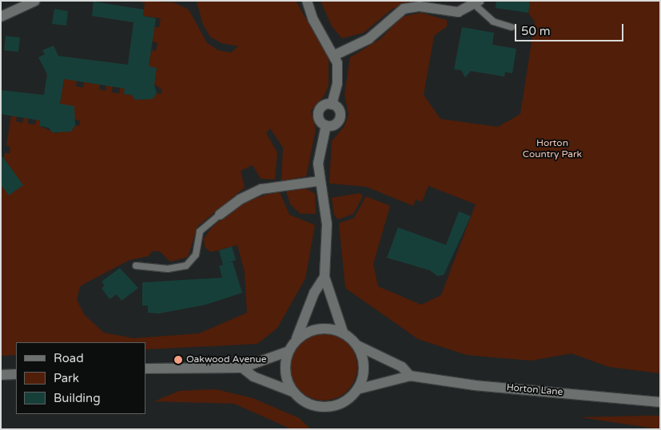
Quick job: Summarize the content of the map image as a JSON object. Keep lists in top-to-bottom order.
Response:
{
  "streets": {
    "street": ["Horton Lane"]
  },
  "parks": ["Horton Country Park"],
  "places": ["Oakwood Avenue"],
  "legend": ["Road", "Park", "Building"],
  "scale_bar": "50 m"
}
